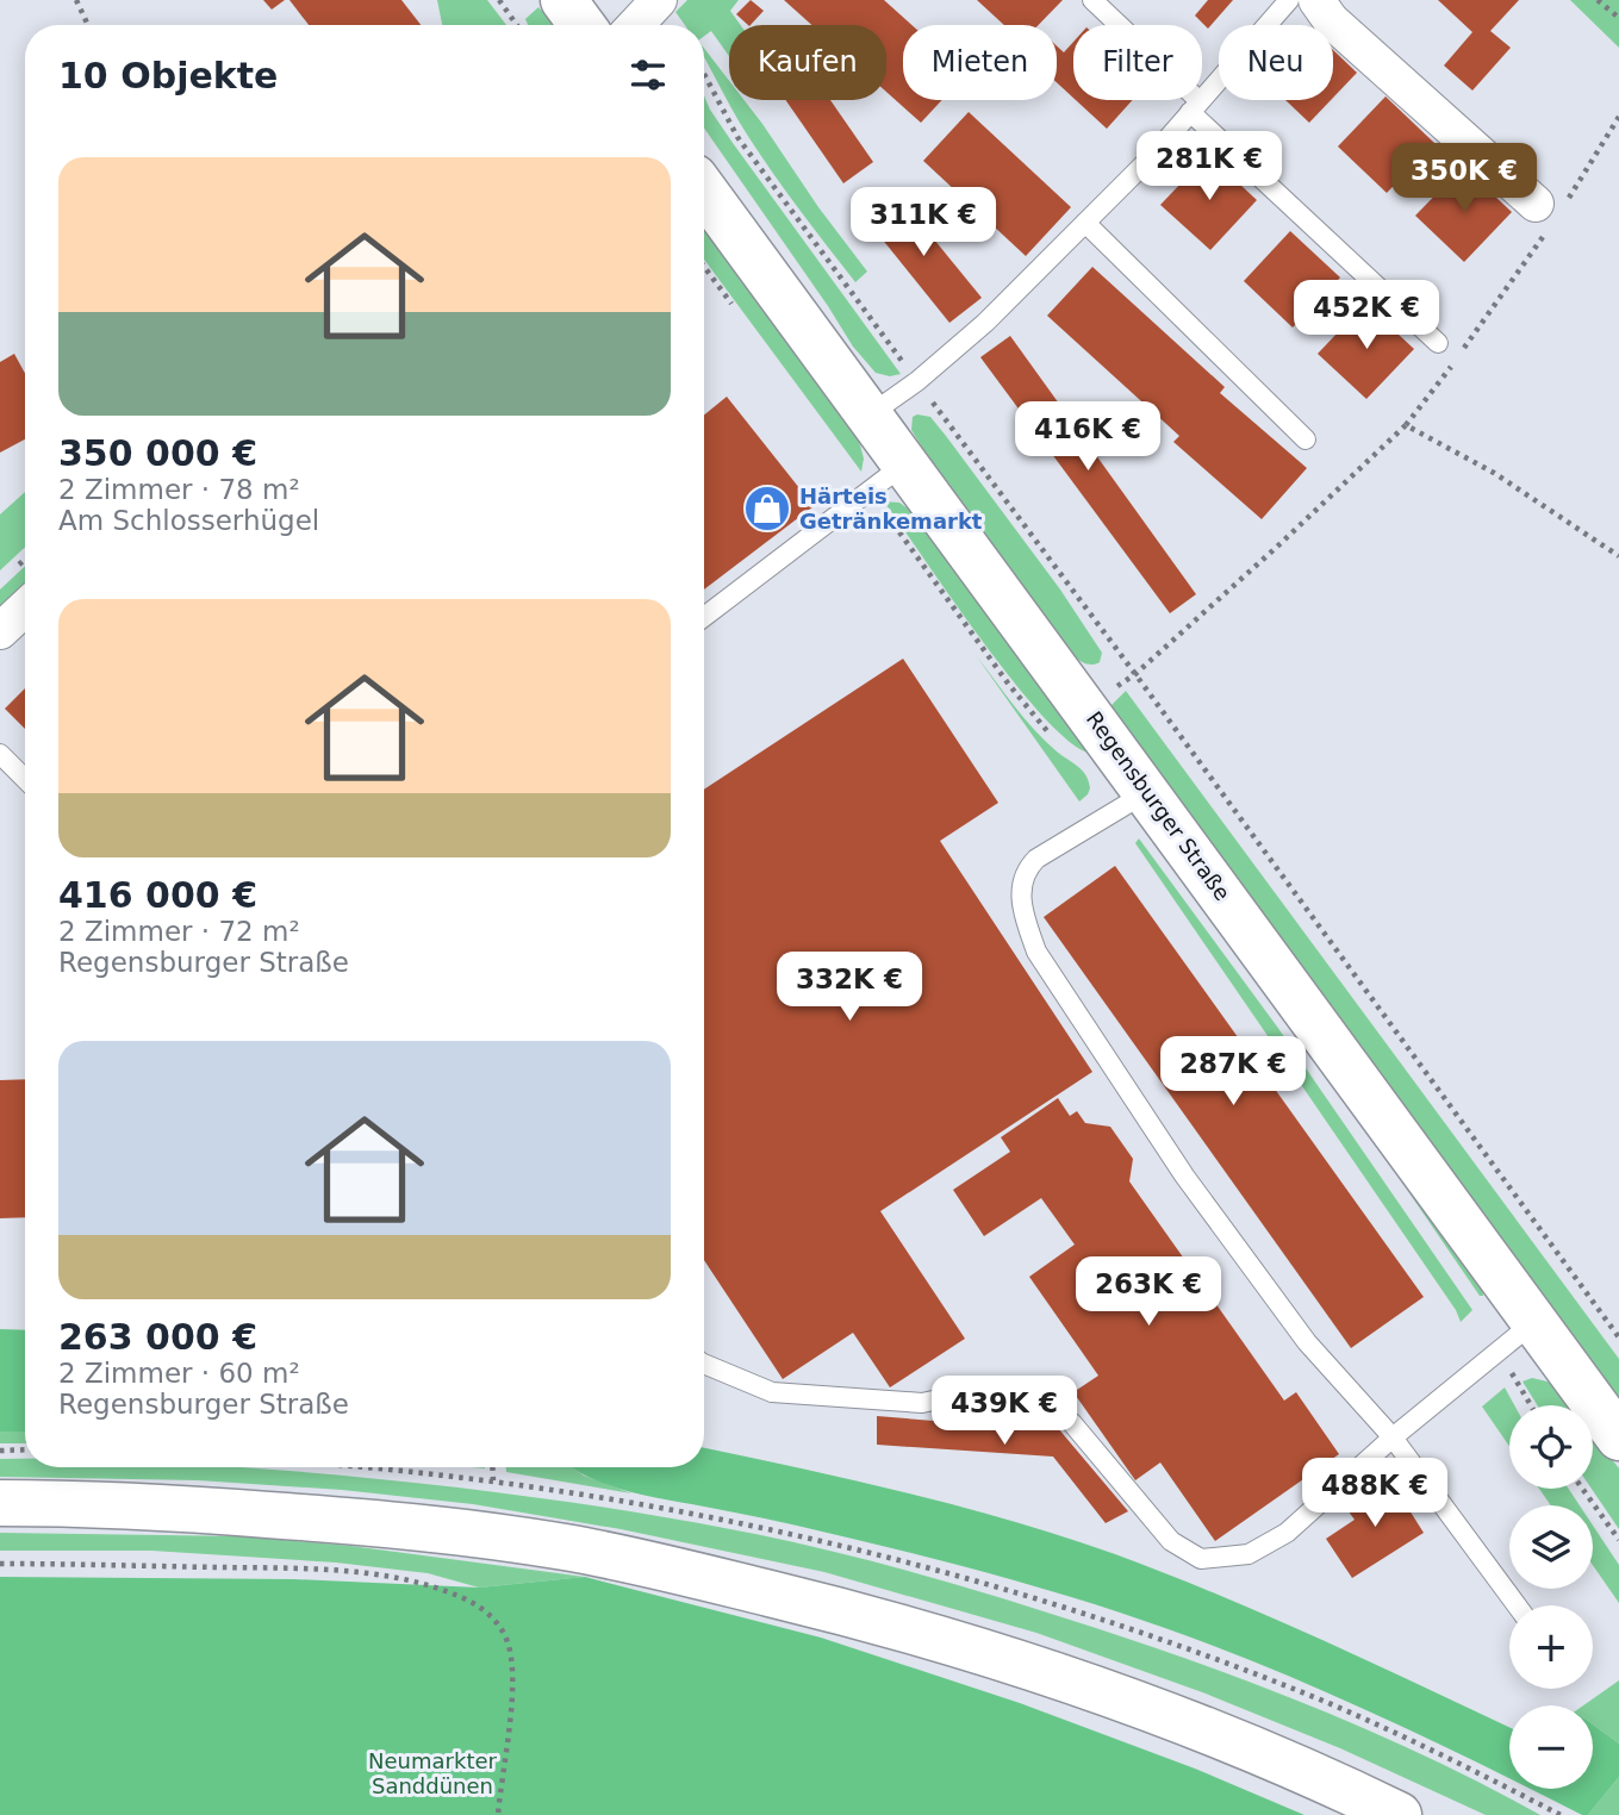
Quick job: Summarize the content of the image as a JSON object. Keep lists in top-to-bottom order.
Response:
{
  "streets": {
    "main road": ["Regensburger Straße"]
  },
  "parks": ["Neumarkter Sanddünen"],
  "places": {
    "shop": ["Härteis Getränkemarkt"]
  },
  "page": {
    "chip": [
      "Kaufen",
      "Mieten",
      "Filter",
      "Neu"
    ],
    "heading": "10 Objekte",
    "list": [
      {
        "name": "350 000 €",
        "note": "2 Zimmer · 78 m² · Am Schlosserhügel"
      },
      {
        "name": "416 000 €",
        "note": "2 Zimmer · 72 m² · Regensburger Straße"
      },
      {
        "name": "263 000 €",
        "note": "2 Zimmer · 60 m² · Regensburger Straße"
      }
    ],
    "price": [
      "281K €",
      "350K €",
      "311K €",
      "452K €",
      "416K €",
      "332K €",
      "287K €",
      "263K €",
      "439K €",
      "488K €"
    ],
    "map_buttons": ["+", "−"]
  }
}
